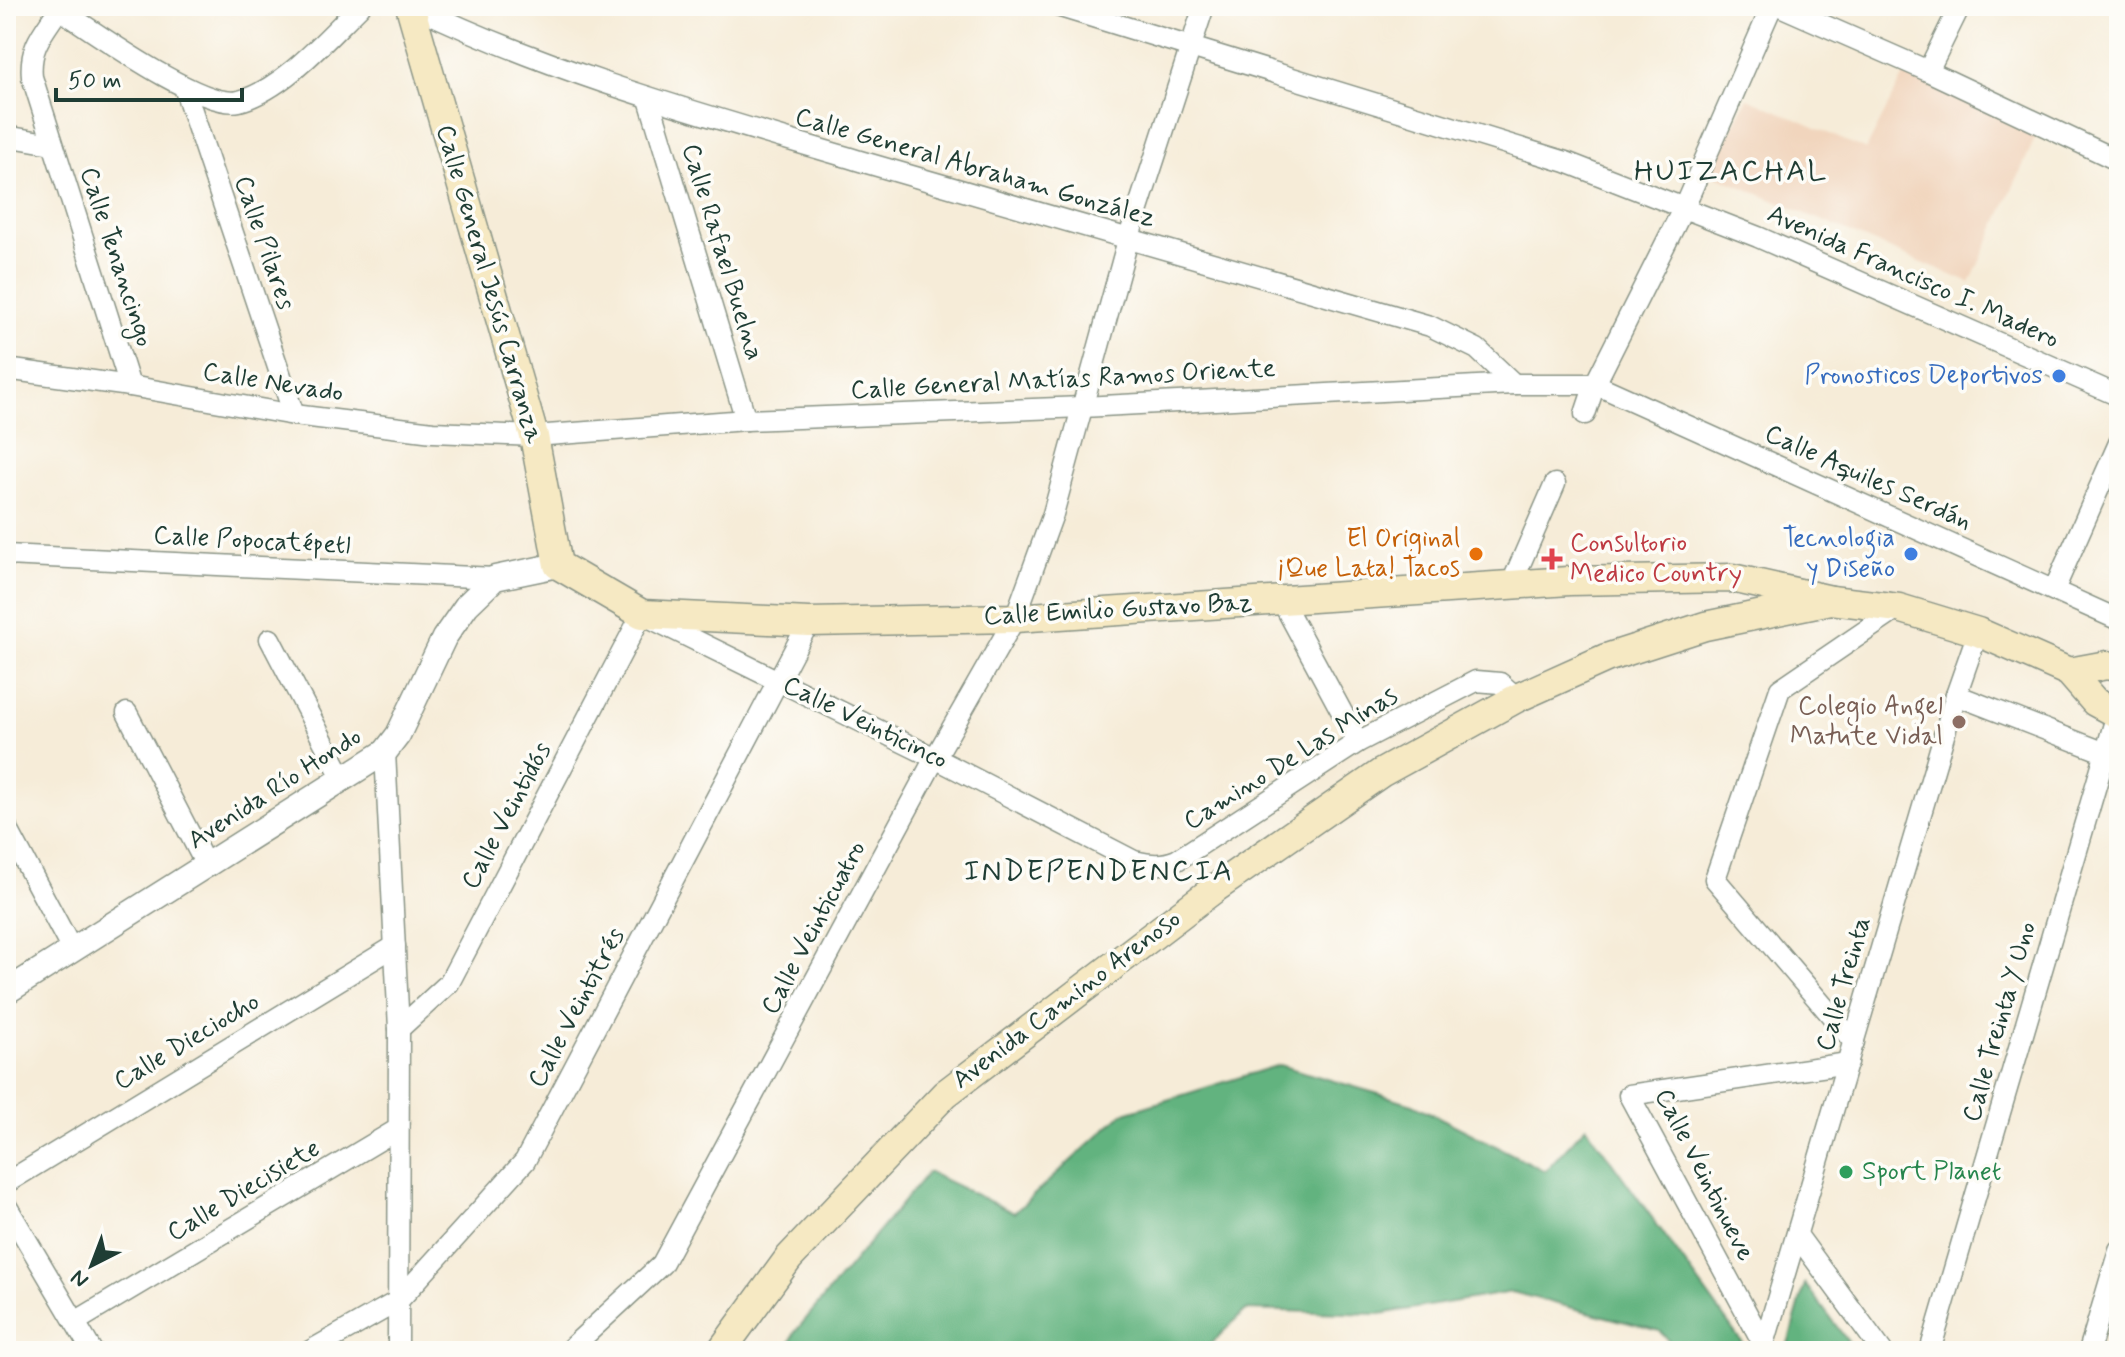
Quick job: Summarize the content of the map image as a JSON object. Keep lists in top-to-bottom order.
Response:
{
  "streets": {
    "main road": [
      "Calle General Jesús Carranza",
      "Calle Emilio Gustavo Baz",
      "Calle Veinticinco",
      "Avenida Camino Arenoso"
    ],
    "street": [
      "Calle General Abraham González",
      "Calle Pilares",
      "Calle Rafael Buelna",
      "Calle Tenancingo",
      "Avenida Francisco I. Madero",
      "Calle General Matías Ramos Oriente",
      "Calle Nevado",
      "Calle Aquiles Serdán",
      "Calle Popocatépetl",
      "Camino De Las Minas",
      "Avenida Río Hondo",
      "Calle Veintidós",
      "Calle Veinticuatro",
      "Calle Treinta",
      "Calle Veintitrés",
      "Calle Treinta Y Uno",
      "Calle Dieciocho",
      "Calle Veintinueve",
      "Calle Diecisiete"
    ]
  },
  "crossings": [
    ["Calle General Abraham González", "Calle Rafael Buelna"],
    ["Calle General Abraham González", "Calle General Jesús Carranza"],
    ["Calle General Abraham González", "Calle General Matías Ramos Oriente"],
    ["Calle General Abraham González", "Calle Veinticuatro"],
    ["Calle Pilares", "Calle Nevado"],
    ["Calle Rafael Buelna", "Calle General Matías Ramos Oriente"],
    ["Calle Tenancingo", "Calle Nevado"],
    ["Avenida Francisco I. Madero", "Calle Veinticuatro"],
    ["Calle General Jesús Carranza", "Calle General Matías Ramos Oriente"],
    ["Calle General Jesús Carranza", "Calle Nevado"],
    ["Calle General Jesús Carranza", "Calle Veinticinco"],
    ["Calle General Matías Ramos Oriente", "Calle Nevado"],
    ["Calle General Matías Ramos Oriente", "Calle Aquiles Serdán"],
    ["Calle General Matías Ramos Oriente", "Calle Veinticuatro"],
    ["Calle Popocatépetl", "Avenida Río Hondo"],
    ["Calle Emilio Gustavo Baz", "Calle Veinticinco"],
    ["Calle Emilio Gustavo Baz", "Calle Veintidós"],
    ["Calle Emilio Gustavo Baz", "Calle Veinticuatro"],
    ["Calle Emilio Gustavo Baz", "Avenida Camino Arenoso"],
    ["Calle Emilio Gustavo Baz", "Calle Veintitrés"],
    ["Calle Veinticinco", "Camino De Las Minas"],
    ["Calle Veinticinco", "Calle Veintidós"],
    ["Calle Veinticinco", "Calle Veinticuatro"],
    ["Calle Veinticinco", "Calle Veintitrés"],
    ["Camino De Las Minas", "Avenida Camino Arenoso"],
    ["Calle Treinta", "Avenida Camino Arenoso"],
    ["Calle Treinta", "Calle Veintinueve"]
  ],
  "districts": ["HUIZACHAL", "INDEPENDENCIA"],
  "places": {
    "other": [
      "Pronosticos Deportivos",
      "El Original ¡Que Lata! Tacos",
      "Tecnologia y Diseño",
      "Colegio Angel Matute Vidal",
      "Sport Planet"
    ],
    "health": ["Consultorio Medico Country"]
  },
  "scale_bar": "50 m",
  "north": "bottom left"
}
